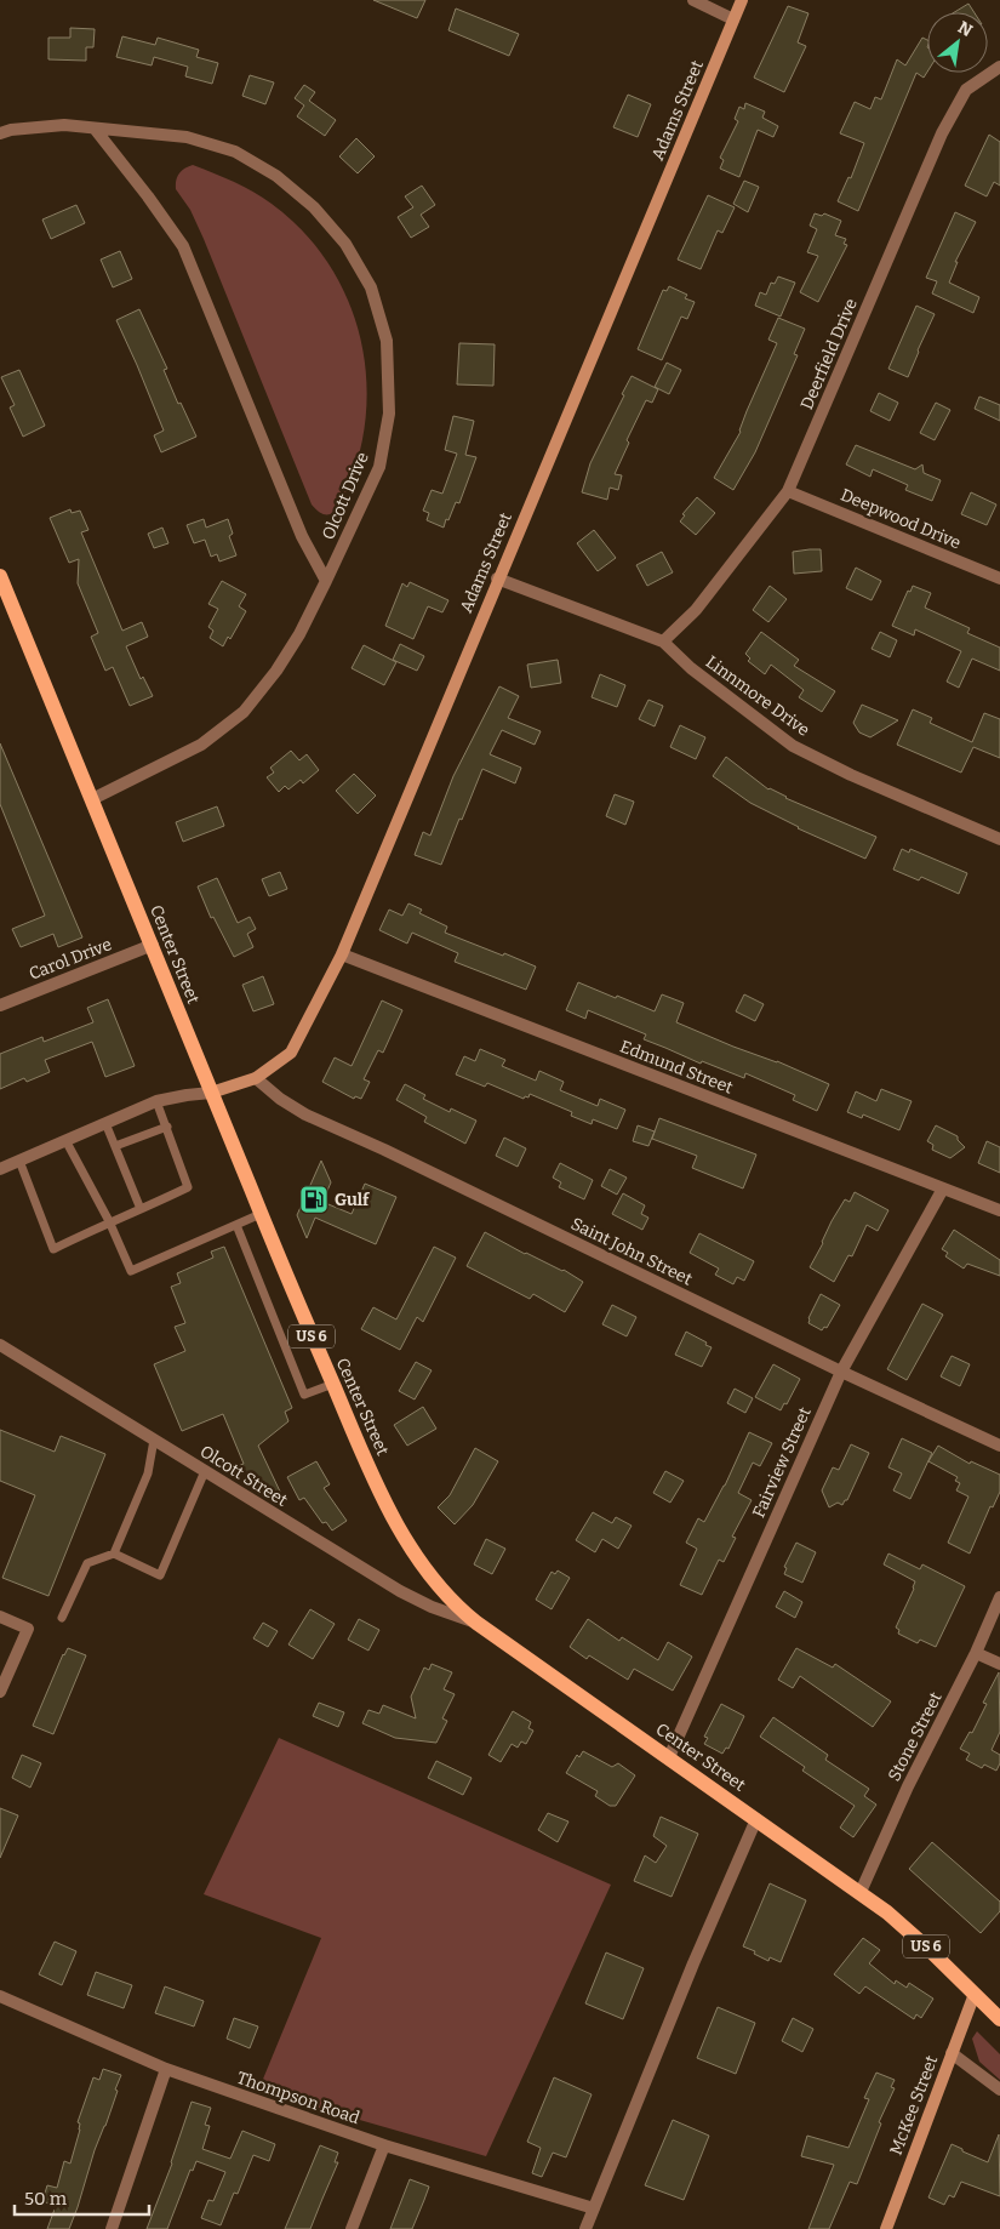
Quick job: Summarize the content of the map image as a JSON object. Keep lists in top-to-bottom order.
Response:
{
  "streets": {
    "main road": [
      "Adams Street",
      "Center Street",
      "US 6",
      "McKee Street"
    ],
    "street": [
      "Deerfield Drive",
      "Olcott Drive",
      "Deepwood Drive",
      "Linnmore Drive",
      "Carol Drive",
      "Edmund Street",
      "Saint John Street",
      "Fairview Street",
      "Olcott Street",
      "Stone Street",
      "Thompson Road"
    ]
  },
  "crossings": [
    ["Adams Street", "Linnmore Drive"],
    ["Adams Street", "Center Street"],
    ["Adams Street", "Edmund Street"],
    ["Adams Street", "Saint John Street"],
    ["Deerfield Drive", "Deepwood Drive"],
    ["Deerfield Drive", "Linnmore Drive"],
    ["Olcott Drive", "Center Street"],
    ["Center Street", "Carol Drive"],
    ["Center Street", "Fairview Street"],
    ["Center Street", "Olcott Street"],
    ["Center Street", "Stone Street"],
    ["Center Street", "McKee Street"],
    ["Edmund Street", "Fairview Street"],
    ["Saint John Street", "Fairview Street"]
  ],
  "places": {
    "fuel station": ["Gulf"]
  },
  "scale_bar": "50 m",
  "north": "top right"
}
